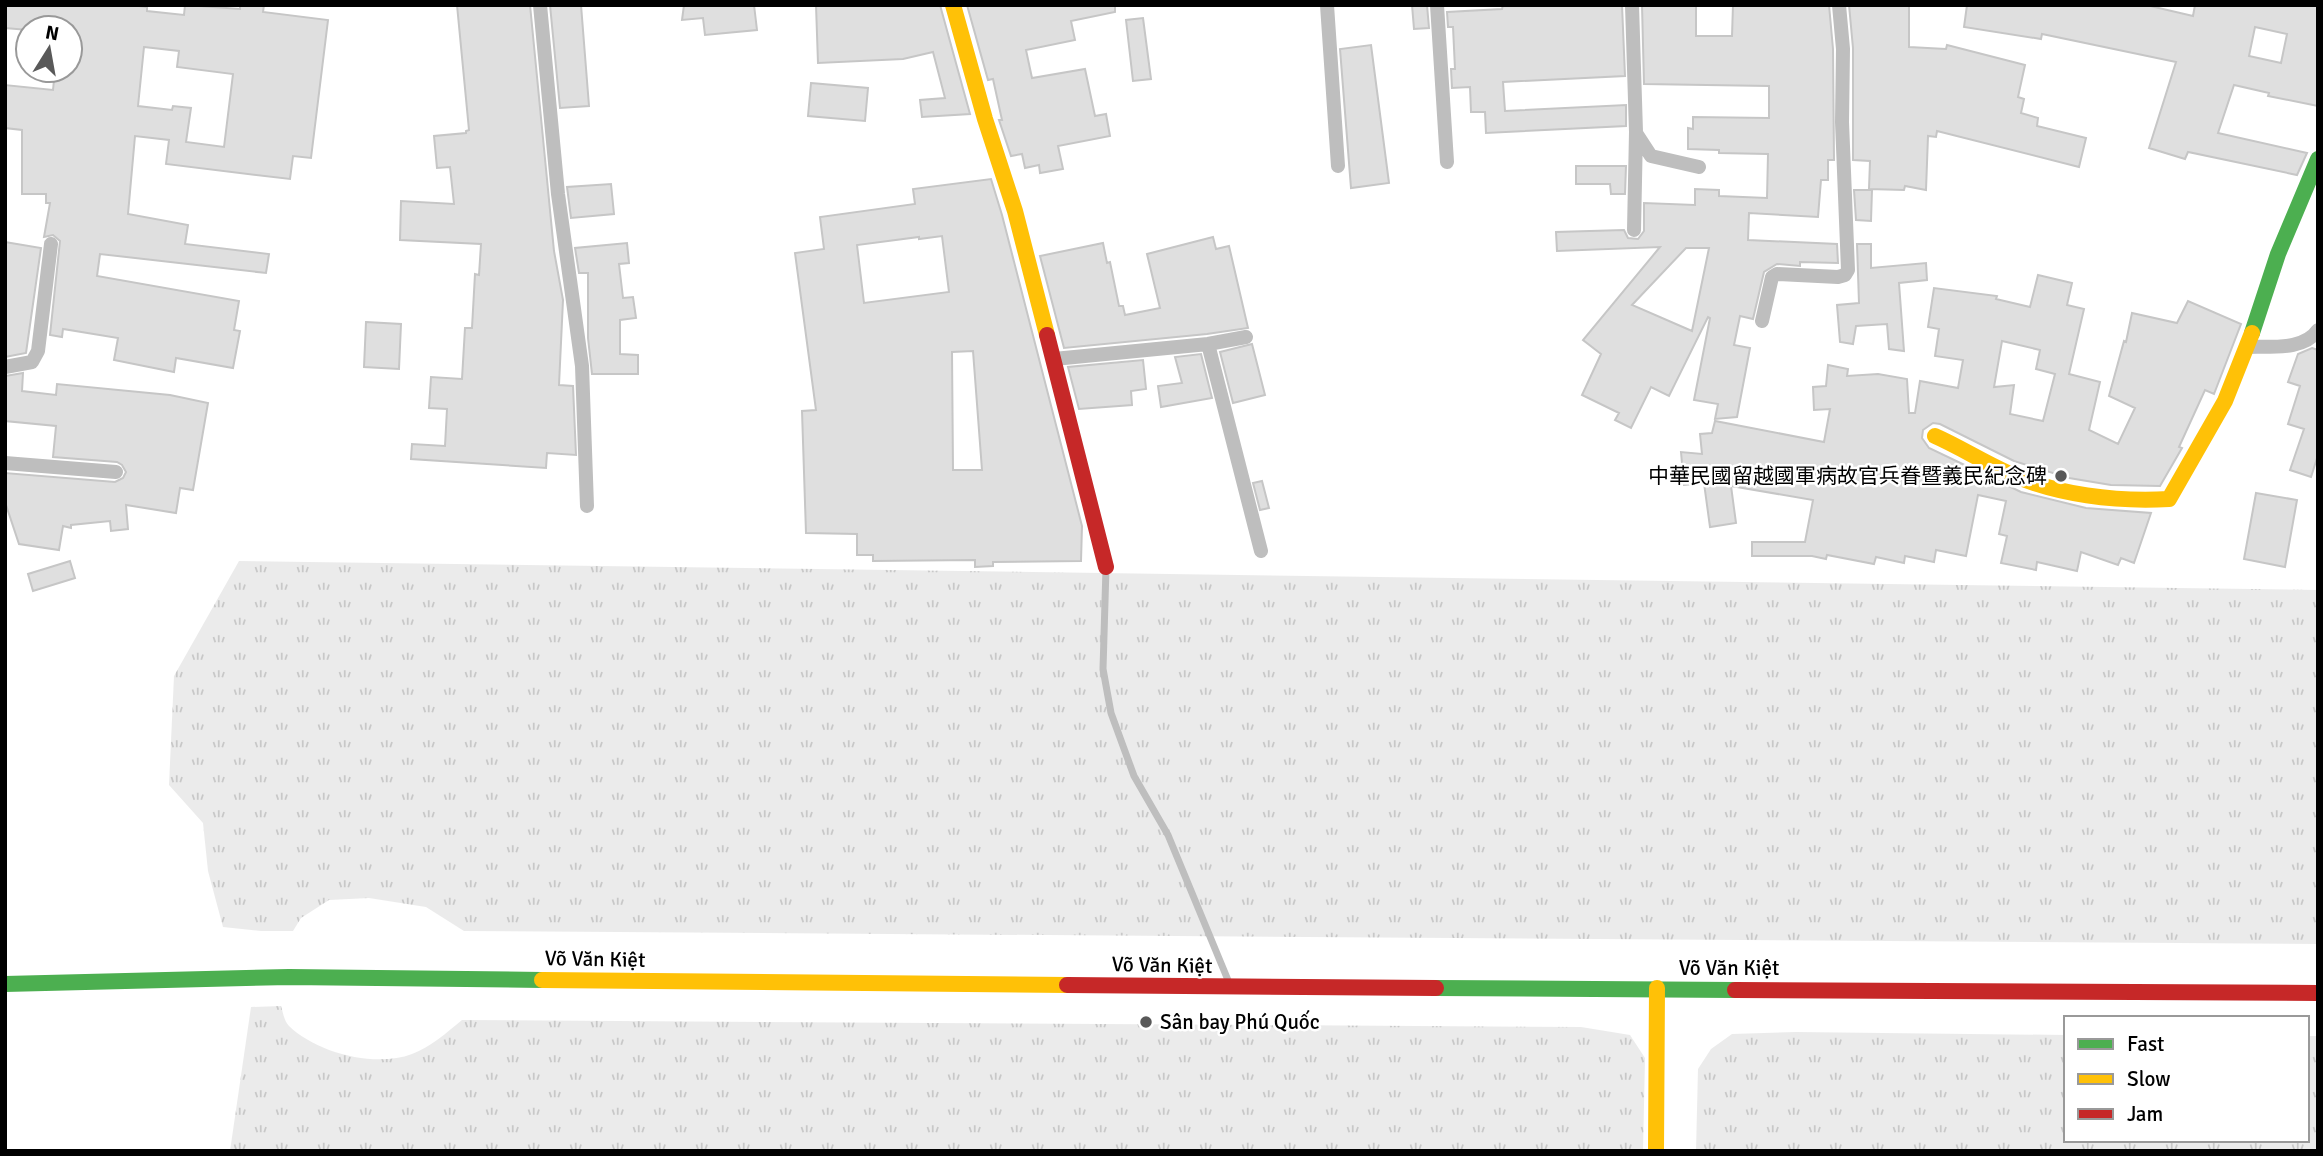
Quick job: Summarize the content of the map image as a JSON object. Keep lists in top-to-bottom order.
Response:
{
  "streets": {
    "street": ["Võ Văn Kiệt"]
  },
  "places": ["中華民國留越國軍病故官兵眷暨義民紀念碑", "Sân bay Phú Quốc"],
  "legend": ["Fast", "Slow", "Jam"],
  "north": "top"
}
